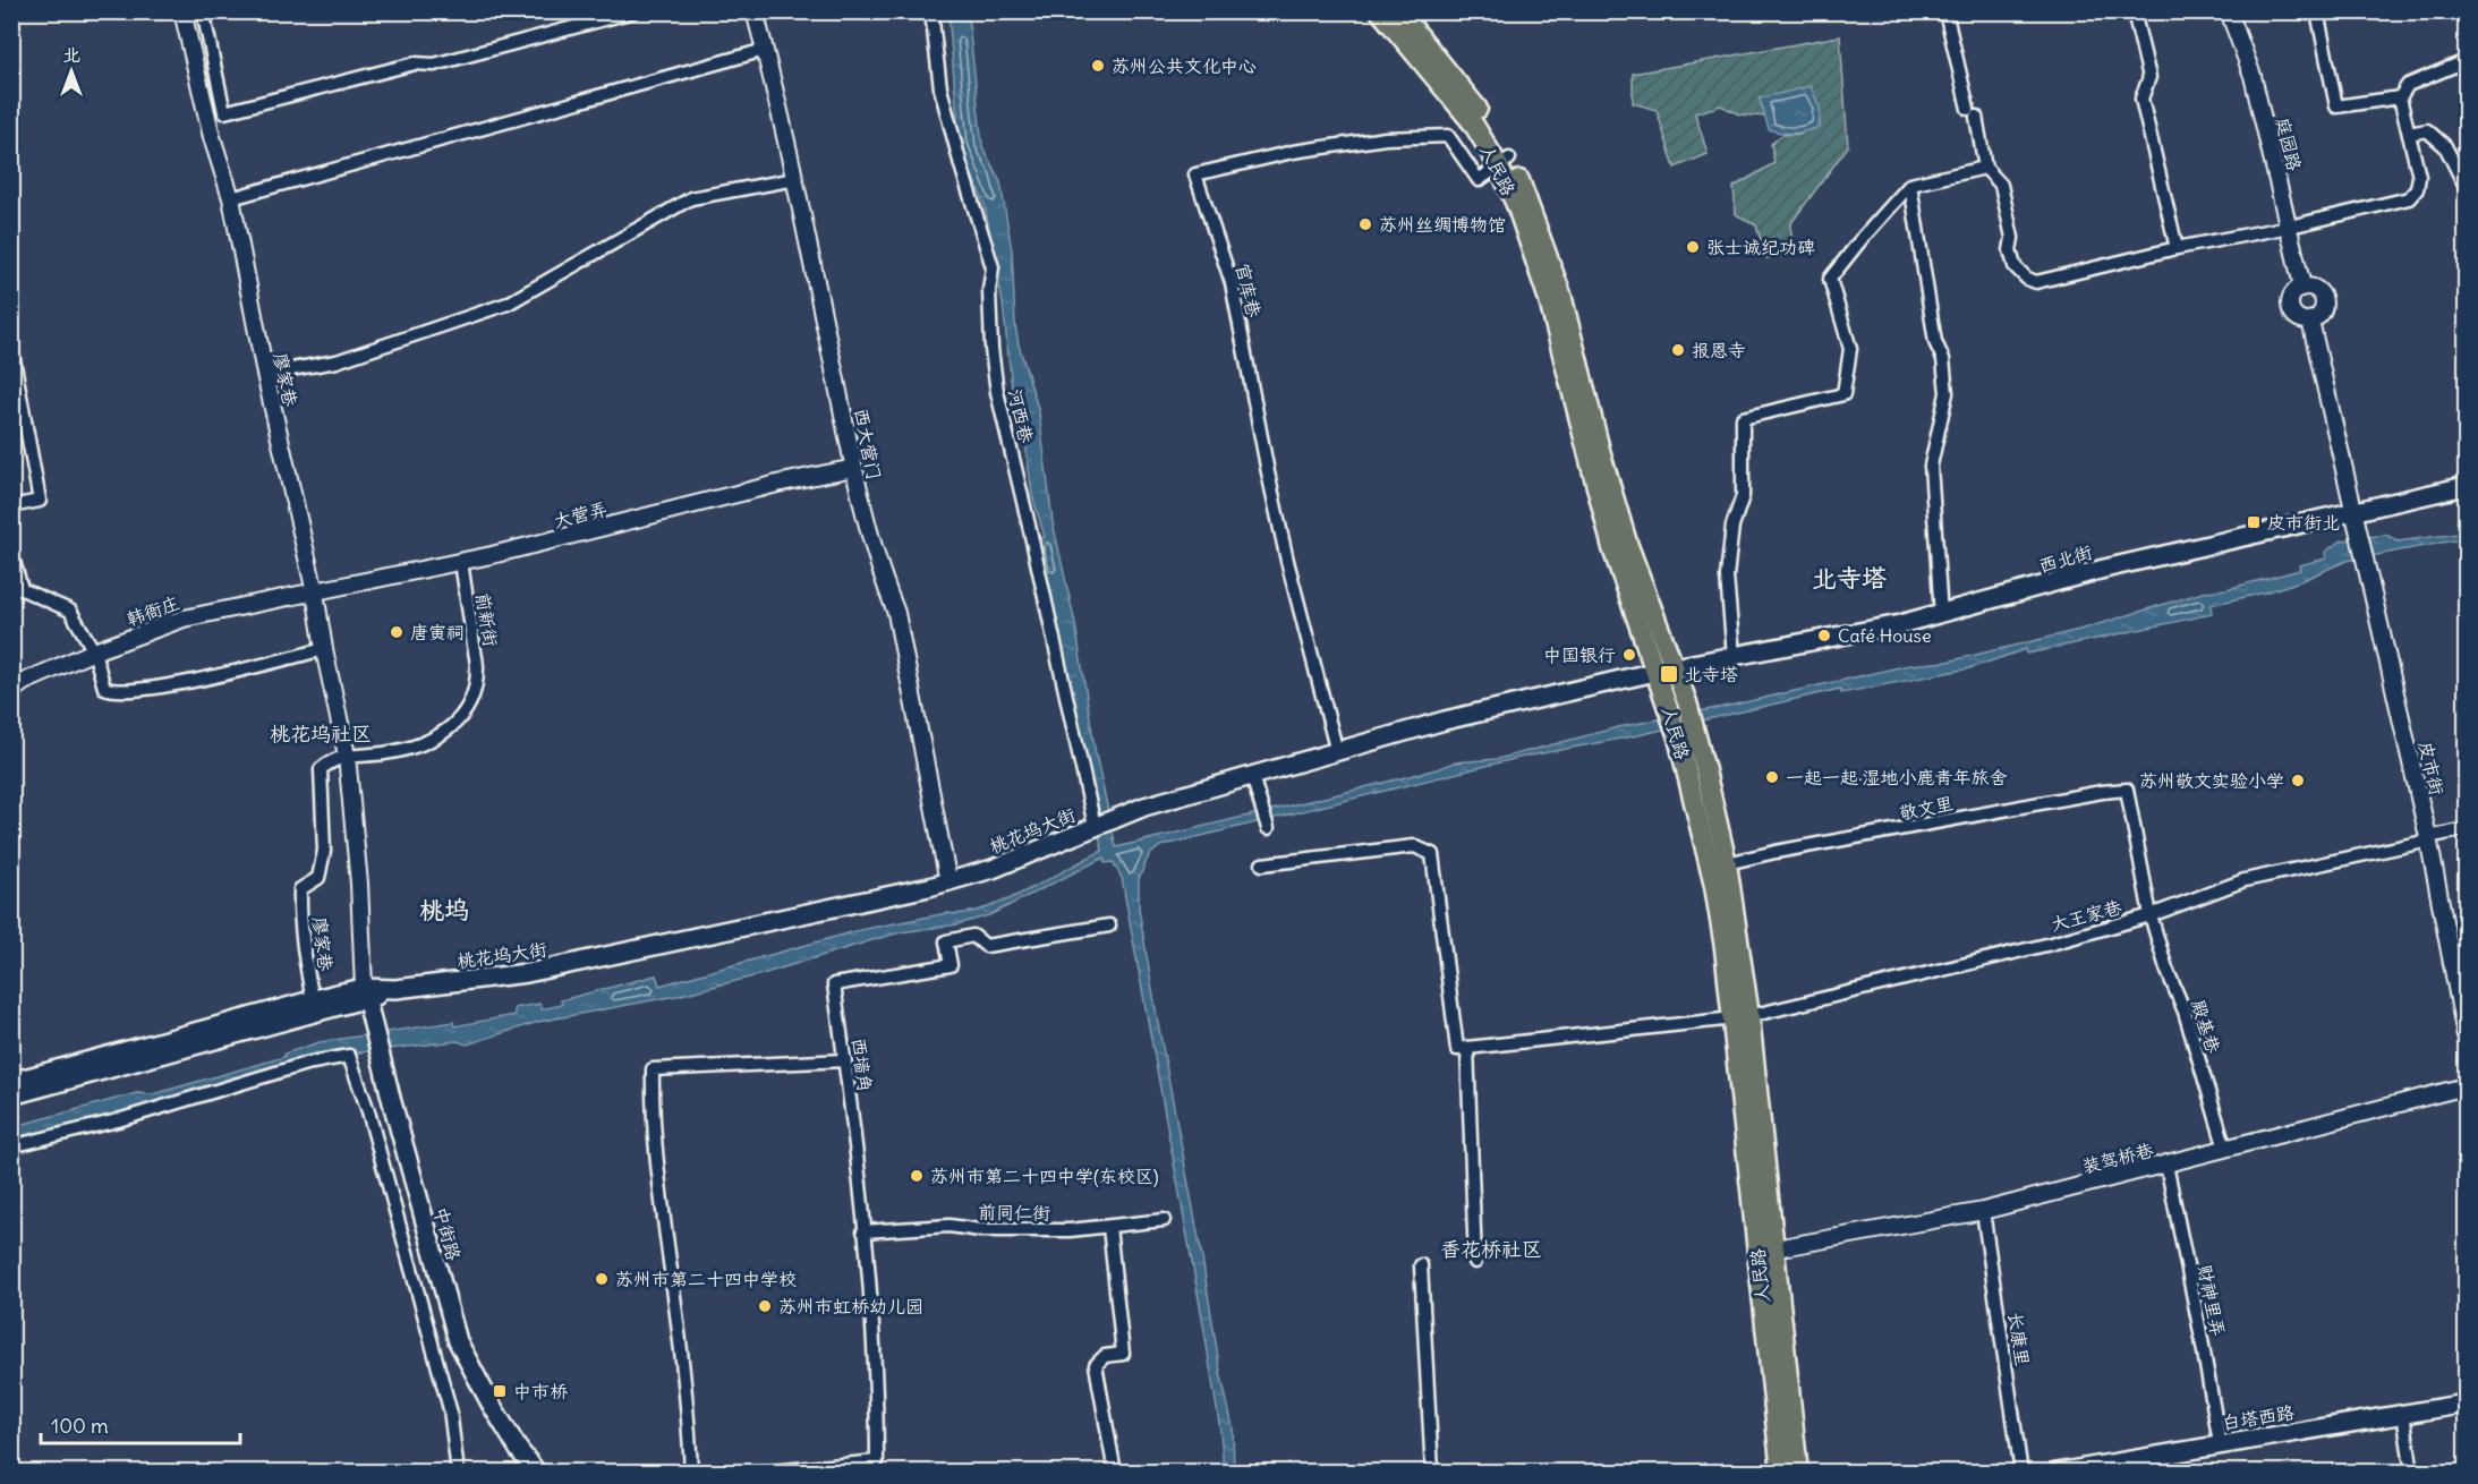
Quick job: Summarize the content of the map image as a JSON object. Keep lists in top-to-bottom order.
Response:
{
  "streets": {
    "main road": [
      "人民路",
      "西北街",
      "桃花坞大街",
      "中街路",
      "白塔西路"
    ],
    "street": [
      "庭园路",
      "官库巷",
      "廖家巷",
      "河西巷",
      "西大营门",
      "大营弄",
      "韩衙庄",
      "前新街",
      "皮市街",
      "敬文里",
      "大王家巷",
      "殿基巷",
      "西墙角",
      "装驾桥巷",
      "前同仁街",
      "财神里弄",
      "长康里"
    ]
  },
  "crossings": [
    ["人民路", "官库巷"],
    ["人民路", "西北街"],
    ["人民路", "敬文里"],
    ["人民路", "桃花坞大街"],
    ["人民路", "大王家巷"],
    ["人民路", "装驾桥巷"],
    ["官库巷", "桃花坞大街"],
    ["廖家巷", "大营弄"],
    ["廖家巷", "韩衙庄"],
    ["廖家巷", "前新街"],
    ["廖家巷", "桃花坞大街"],
    ["廖家巷", "中街路"],
    ["河西巷", "桃花坞大街"],
    ["西大营门", "大营弄"],
    ["西大营门", "桃花坞大街"],
    ["大营弄", "韩衙庄"],
    ["大营弄", "前新街"],
    ["西北街", "皮市街"],
    ["西北街", "桃花坞大街"],
    ["皮市街", "大王家巷"],
    ["敬文里", "大王家巷"],
    ["敬文里", "殿基巷"],
    ["桃花坞大街", "中街路"],
    ["大王家巷", "殿基巷"],
    ["殿基巷", "装驾桥巷"],
    ["西墙角", "前同仁街"],
    ["装驾桥巷", "财神里弄"],
    ["装驾桥巷", "长康里"],
    ["财神里弄", "白塔西路"]
  ],
  "districts": [
    "北寺塔",
    "桃花坞社区",
    "桃坞",
    "香花桥社区"
  ],
  "places": {
    "other": [
      "苏州公共文化中心",
      "苏州丝绸博物馆",
      "张士诚纪功碑",
      "报恩寺",
      "唐寅祠",
      "Café House",
      "中国银行",
      "一起一起·湿地小鹿青年旅舍",
      "苏州敬文实验小学",
      "苏州市第二十四中学(东校区)",
      "苏州市第二十四中学校",
      "苏州市虹桥幼儿园"
    ],
    "transit": ["皮市街北", "北寺塔", "中市桥"]
  },
  "scale_bar": "100 m",
  "north": "top"
}
